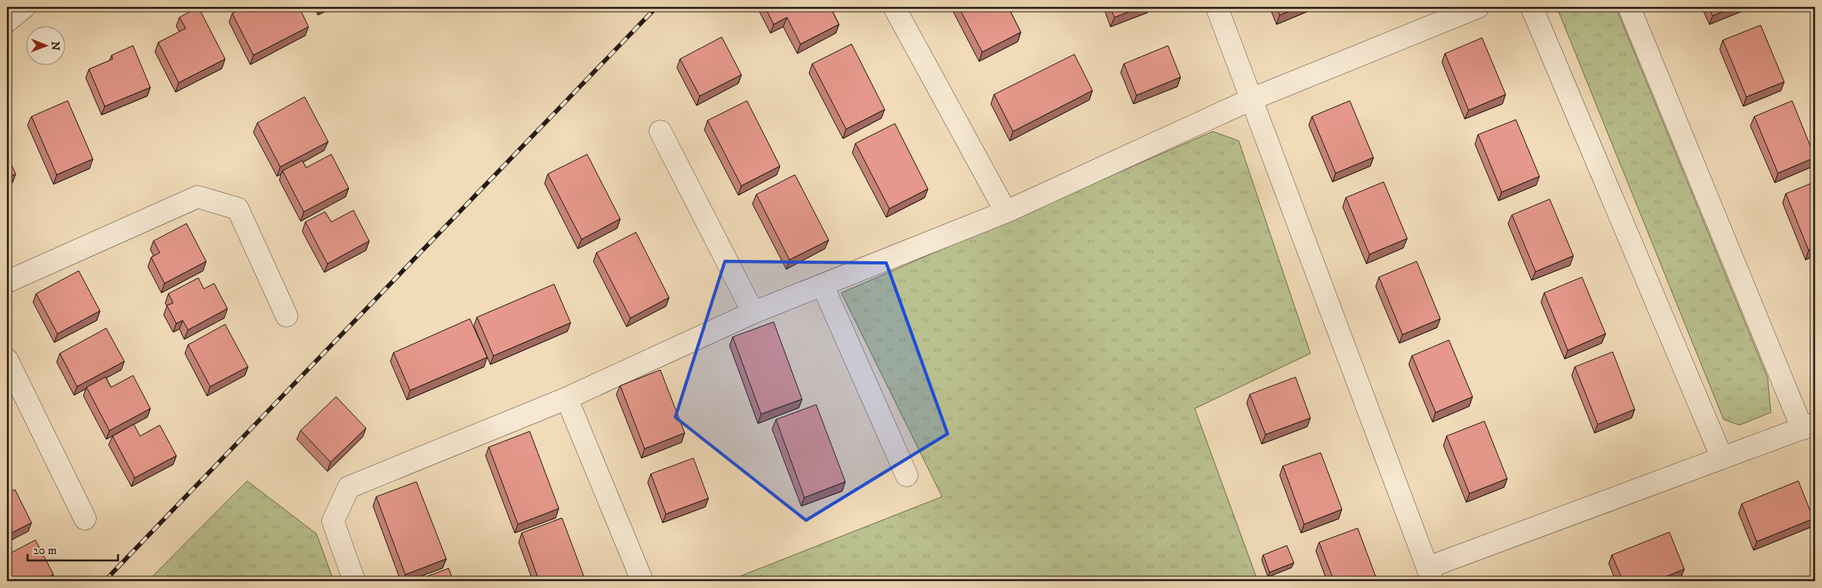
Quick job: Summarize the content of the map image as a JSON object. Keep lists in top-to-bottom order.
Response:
{
  "scale_bar": "20 m",
  "north": "right"
}
